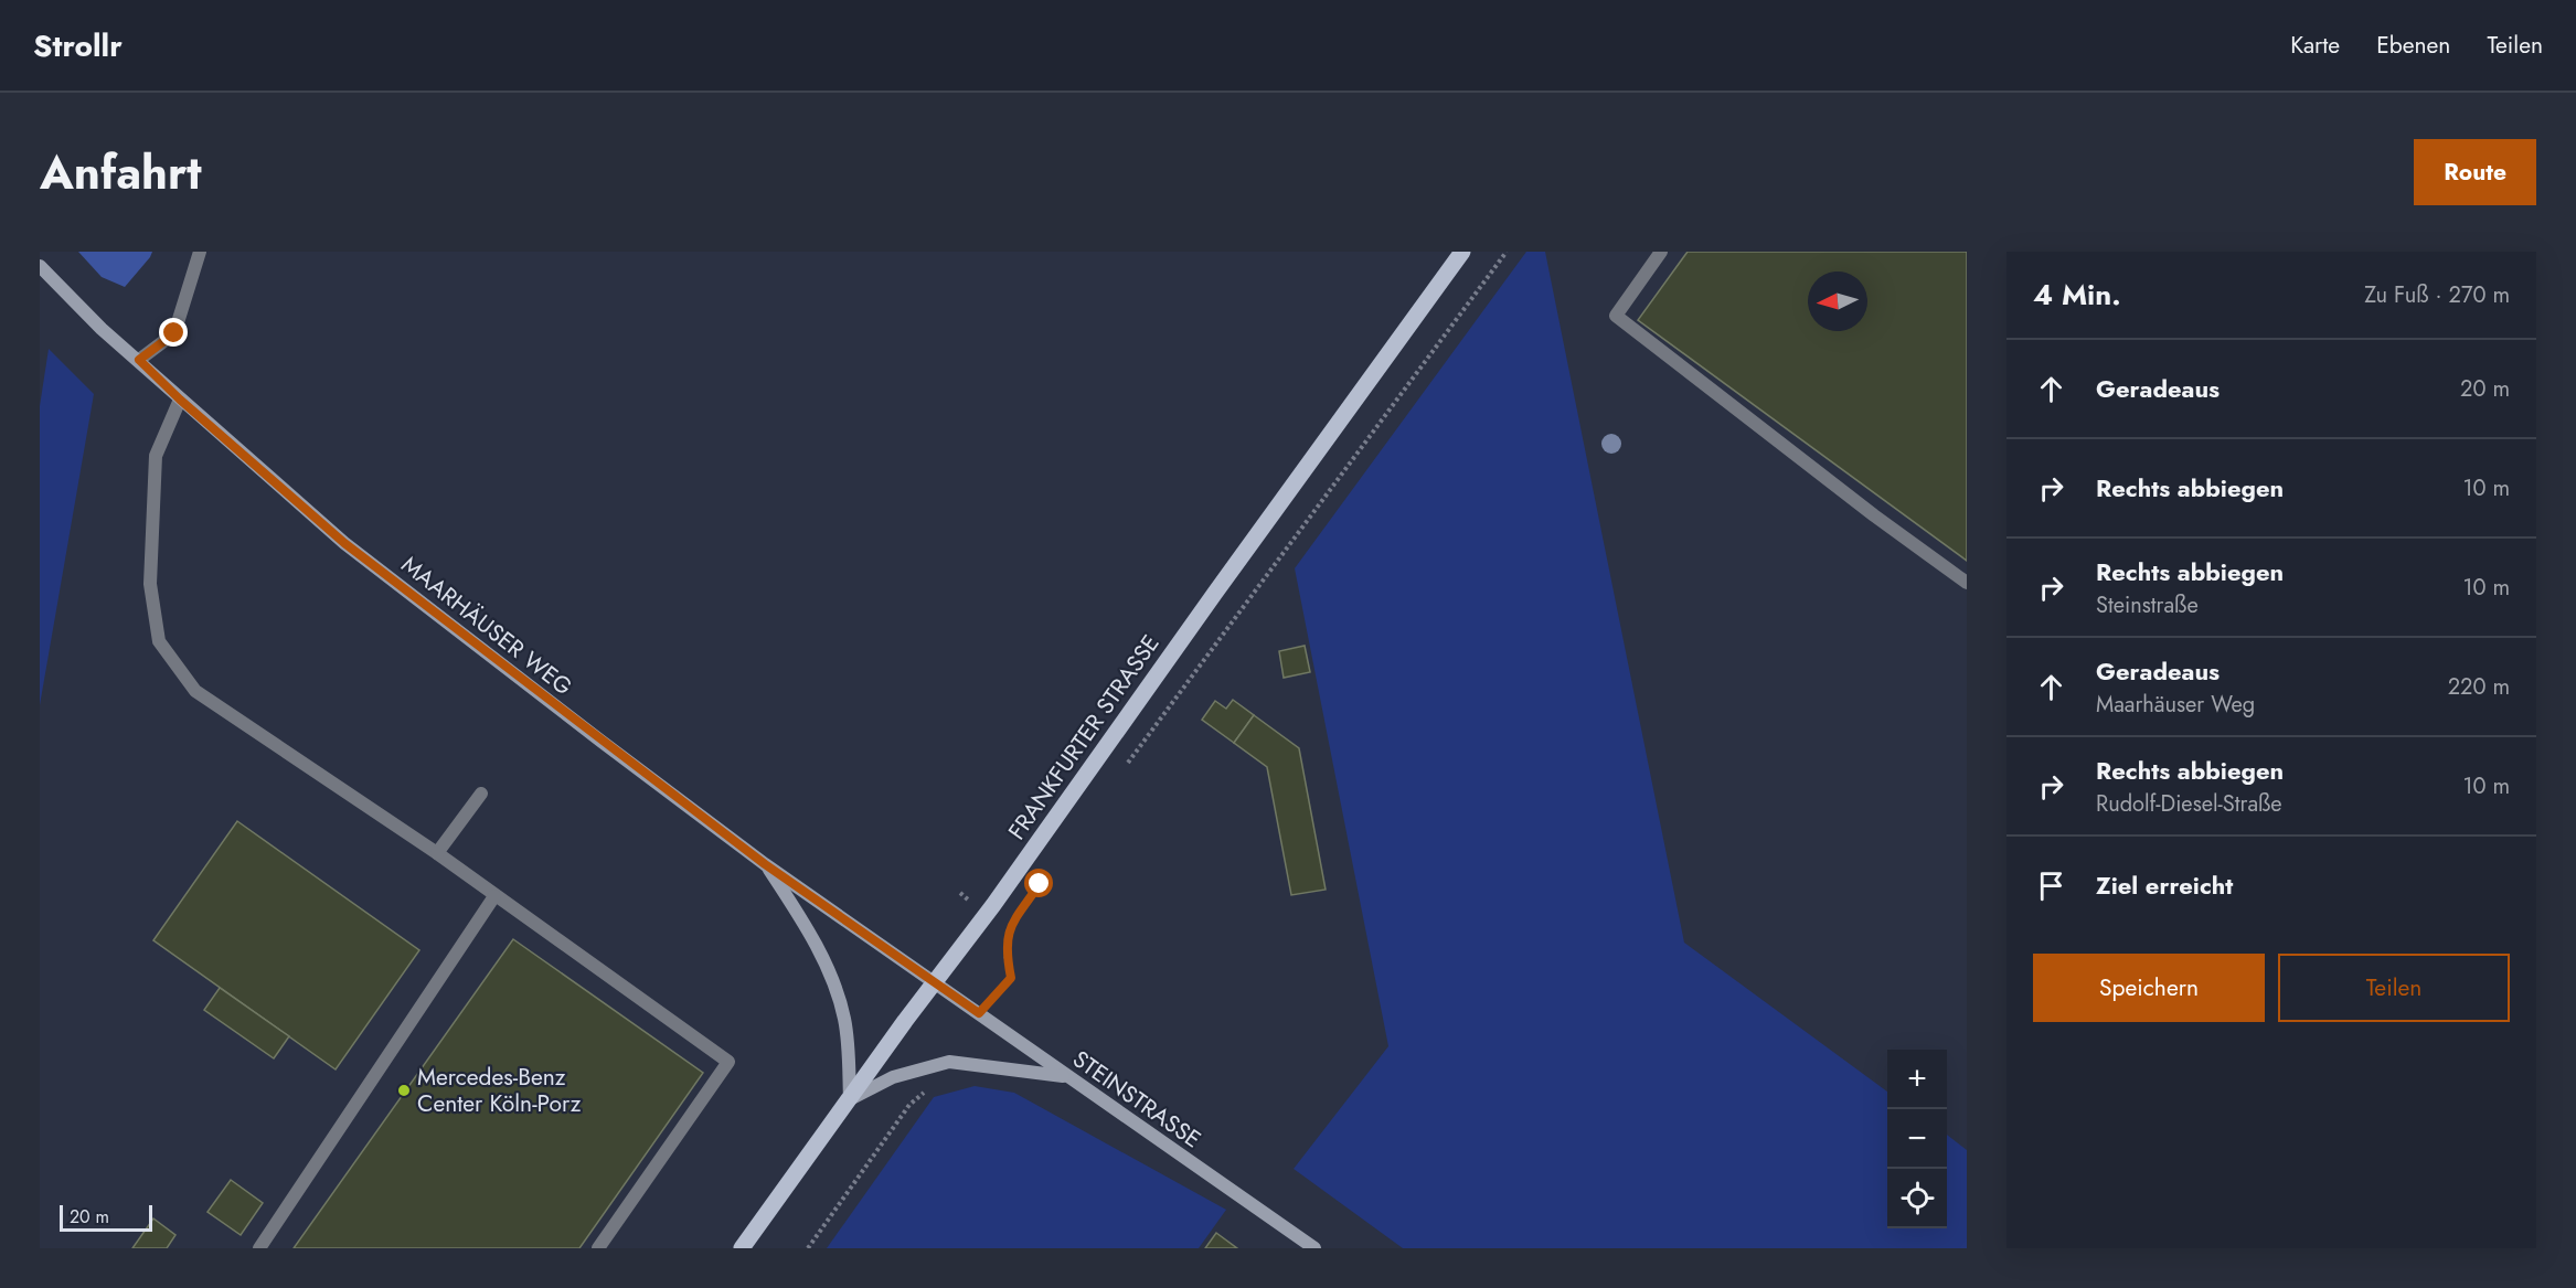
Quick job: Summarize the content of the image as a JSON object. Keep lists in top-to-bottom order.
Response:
{
  "streets": {
    "main road": ["MAARHÄUSER WEG", "FRANKFURTER STRASSE", "STEINSTRASSE"]
  },
  "crossings": [
    ["MAARHÄUSER WEG", "FRANKFURTER STRASSE"],
    ["MAARHÄUSER WEG", "STEINSTRASSE"],
    ["FRANKFURTER STRASSE", "STEINSTRASSE"]
  ],
  "places": ["Mercedes-Benz Center Köln-Porz"],
  "scale_bar": "20 m",
  "north": "left",
  "page": {
    "header": "Strollr",
    "nav": ["Karte", "Ebenen", "Teilen"],
    "title": "Anfahrt",
    "buttons": [
      "Route",
      ["Speichern", "Teilen"]
    ],
    "heading": ["4 Min.", "Zu Fuß · 270 m"],
    "list": [
      ["Geradeaus", "20 m"],
      ["Rechts abbiegen", "10 m"],
      ["Rechts abbiegen", "Steinstraße", "10 m"],
      ["Geradeaus", "Maarhäuser Weg", "220 m"],
      ["Rechts abbiegen", "Rudolf-Diesel-Straße", "10 m"],
      "Ziel erreicht"
    ],
    "map_buttons": ["+", "−"],
    "scale": "20 m"
  }
}
